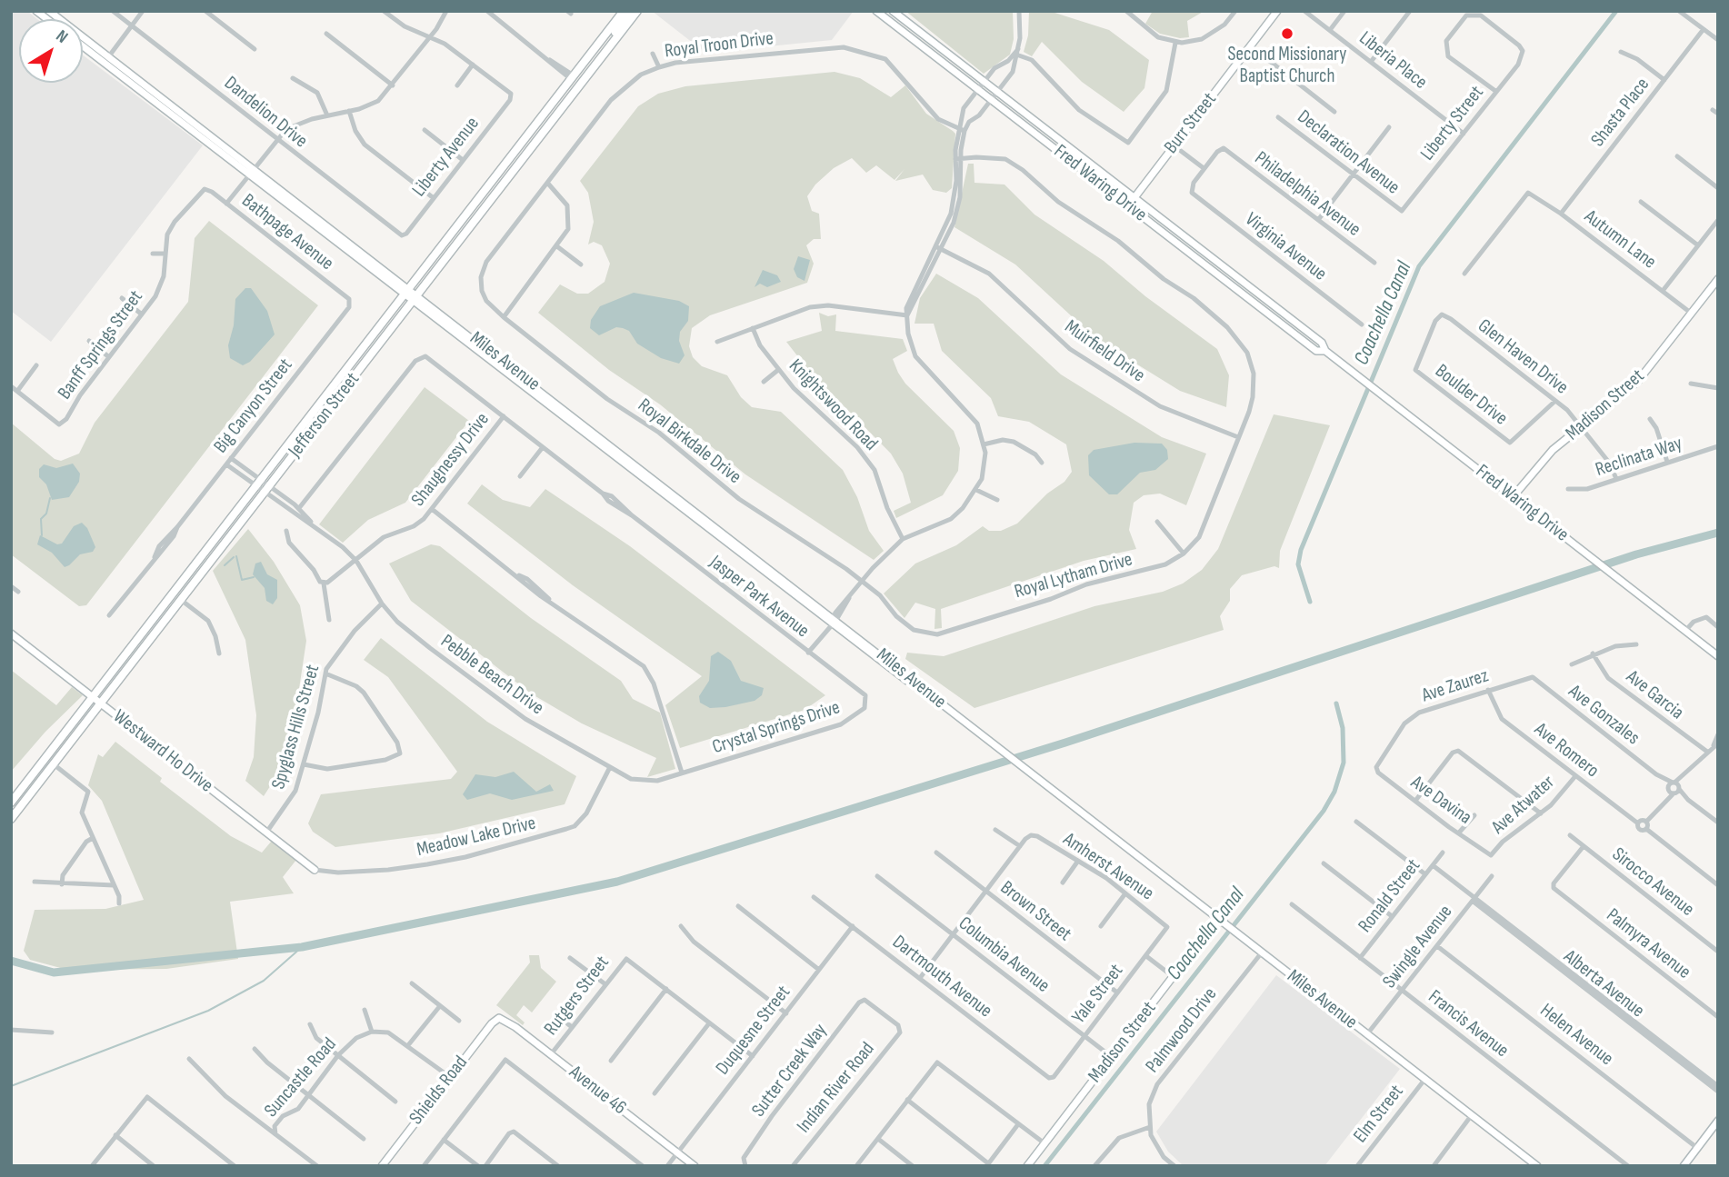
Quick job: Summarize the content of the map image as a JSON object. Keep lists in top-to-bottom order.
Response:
{
  "streets": {
    "main road": ["Jefferson Street"],
    "street": [
      "Royal Troon Drive",
      "Liberia Place",
      "Dandelion Drive",
      "Shasta Place",
      "Burr Street",
      "Liberty Street",
      "Declaration Avenue",
      "Liberty Avenue",
      "Fred Waring Drive",
      "Philadelphia Avenue",
      "Bathpage Avenue",
      "Autumn Lane",
      "Virginia Avenue",
      "Banff Springs Street",
      "Muirfield Drive",
      "Glen Haven Drive",
      "Miles Avenue",
      "Boulder Drive",
      "Knightswood Road",
      "Madison Street",
      "Big Canyon Street",
      "Royal Birkdale Drive",
      "Reclinata Way",
      "Shaugnessy Drive",
      "Royal Lytham Drive",
      "Jasper Park Avenue",
      "Pebble Beach Drive",
      "Ave Zaurez",
      "Ave Garcia",
      "Ave Gonzales",
      "Spyglass Hills Street",
      "Crystal Springs Drive",
      "Ave Romero",
      "Westward Ho Drive",
      "Ave Davina",
      "Ave Atwater",
      "Meadow Lake Drive",
      "Amherst Avenue",
      "Sirocco Avenue",
      "Ronald Street",
      "Brown Street",
      "Palmyra Avenue",
      "Swingle Avenue",
      "Columbia Avenue",
      "Dartmouth Avenue",
      "Alberta Avenue",
      "Yale Street",
      "Rutgers Street",
      "Francis Avenue",
      "Duquesne Street",
      "Palmwood Drive",
      "Helen Avenue",
      "Sutter Creek Way",
      "Suncastle Road",
      "Indian River Road",
      "Shields Road",
      "Avenue 46",
      "Elm Street"
    ]
  },
  "crossings": [
    ["Royal Troon Drive", "Royal Birkdale Drive"],
    ["Liberia Place", "Liberty Street"],
    ["Dandelion Drive", "Liberty Avenue"],
    ["Shasta Place", "Autumn Lane"],
    ["Burr Street", "Fred Waring Drive"],
    ["Liberty Street", "Declaration Avenue"],
    ["Fred Waring Drive", "Madison Street"],
    ["Philadelphia Avenue", "Virginia Avenue"],
    ["Bathpage Avenue", "Banff Springs Street"],
    ["Bathpage Avenue", "Big Canyon Street"],
    ["Autumn Lane", "Madison Street"],
    ["Muirfield Drive", "Royal Lytham Drive"],
    ["Glen Haven Drive", "Boulder Drive"],
    ["Glen Haven Drive", "Madison Street"],
    ["Glen Haven Drive", "Reclinata Way"],
    ["Miles Avenue", "Madison Street"],
    ["Miles Avenue", "Jefferson Street"],
    ["Miles Avenue", "Swingle Avenue"],
    ["Miles Avenue", "Palmwood Drive"],
    ["Miles Avenue", "Elm Street"],
    ["Madison Street", "Columbia Avenue"],
    ["Jefferson Street", "Westward Ho Drive"],
    ["Royal Birkdale Drive", "Royal Lytham Drive"],
    ["Shaugnessy Drive", "Jasper Park Avenue"],
    ["Shaugnessy Drive", "Pebble Beach Drive"],
    ["Jasper Park Avenue", "Crystal Springs Drive"],
    ["Pebble Beach Drive", "Spyglass Hills Street"],
    ["Pebble Beach Drive", "Crystal Springs Drive"],
    ["Pebble Beach Drive", "Meadow Lake Drive"],
    ["Ave Zaurez", "Ave Gonzales"],
    ["Ave Zaurez", "Ave Romero"],
    ["Ave Zaurez", "Ave Davina"],
    ["Spyglass Hills Street", "Westward Ho Drive"],
    ["Ave Romero", "Ave Atwater"],
    ["Westward Ho Drive", "Meadow Lake Drive"],
    ["Ave Davina", "Ave Atwater"],
    ["Amherst Avenue", "Yale Street"],
    ["Sirocco Avenue", "Palmyra Avenue"],
    ["Ronald Street", "Alberta Avenue"],
    ["Ronald Street", "Francis Avenue"],
    ["Brown Street", "Yale Street"],
    ["Swingle Avenue", "Alberta Avenue"],
    ["Swingle Avenue", "Francis Avenue"],
    ["Swingle Avenue", "Helen Avenue"],
    ["Columbia Avenue", "Yale Street"],
    ["Dartmouth Avenue", "Yale Street"],
    ["Dartmouth Avenue", "Duquesne Street"],
    ["Rutgers Street", "Avenue 46"],
    ["Duquesne Street", "Avenue 46"],
    ["Sutter Creek Way", "Indian River Road"],
    ["Shields Road", "Avenue 46"]
  ],
  "water": ["Coachella Canal"],
  "places": ["Second Missionary Baptist Church"],
  "north": "top right"
}
